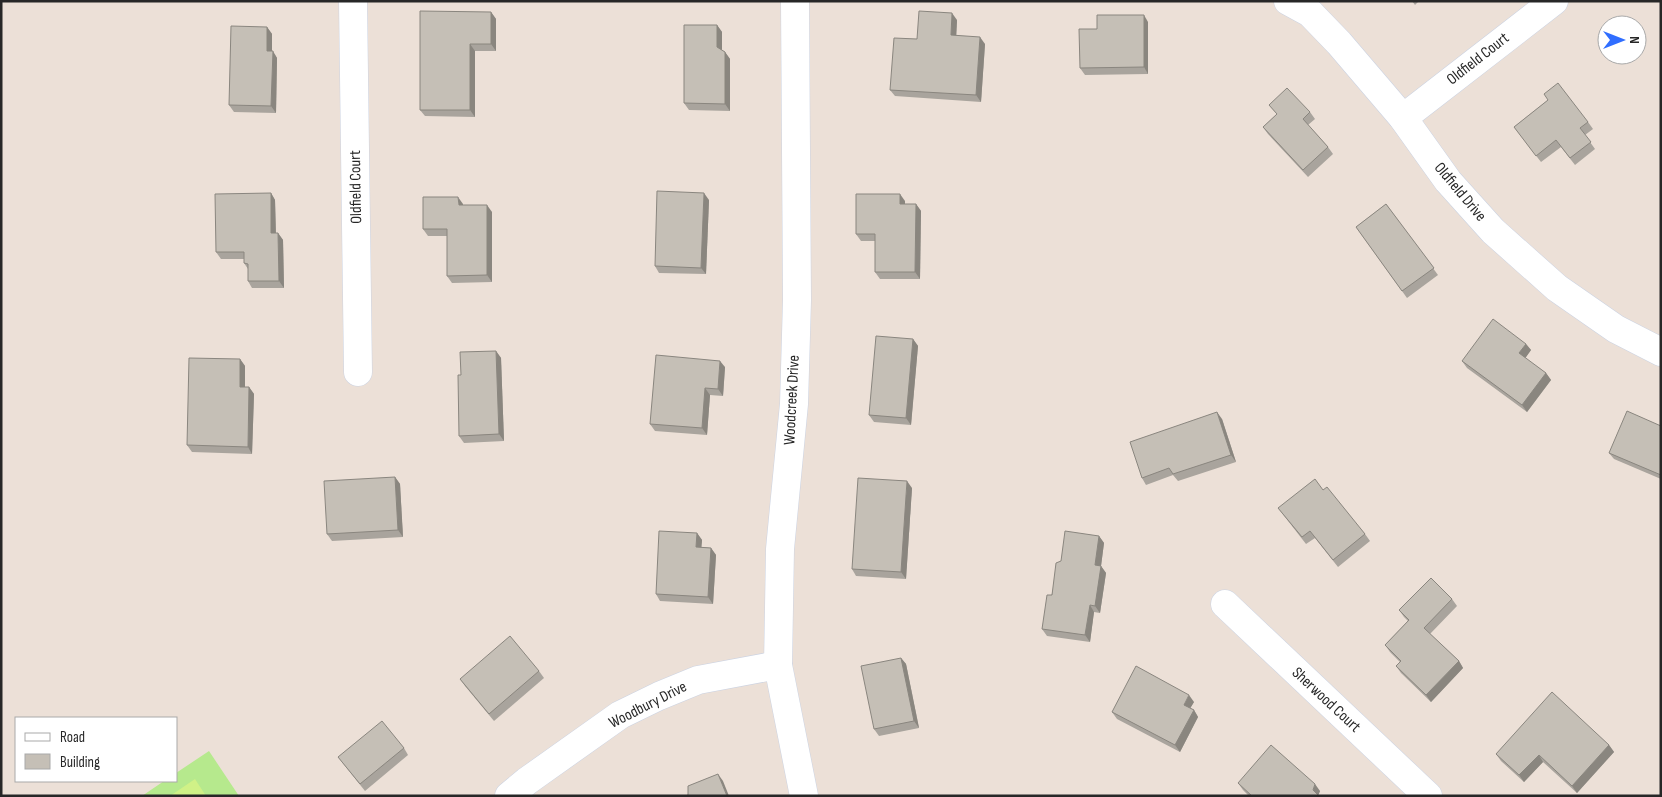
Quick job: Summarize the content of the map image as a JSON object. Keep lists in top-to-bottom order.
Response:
{
  "streets": {
    "street": [
      "Oldfield Court",
      "Oldfield Drive",
      "Woodcreek Drive",
      "Sherwood Court",
      "Woodbury Drive"
    ]
  },
  "crossings": [
    ["Oldfield Court", "Oldfield Drive"],
    ["Woodcreek Drive", "Woodbury Drive"]
  ],
  "legend": ["Road", "Building"],
  "north": "right"
}
